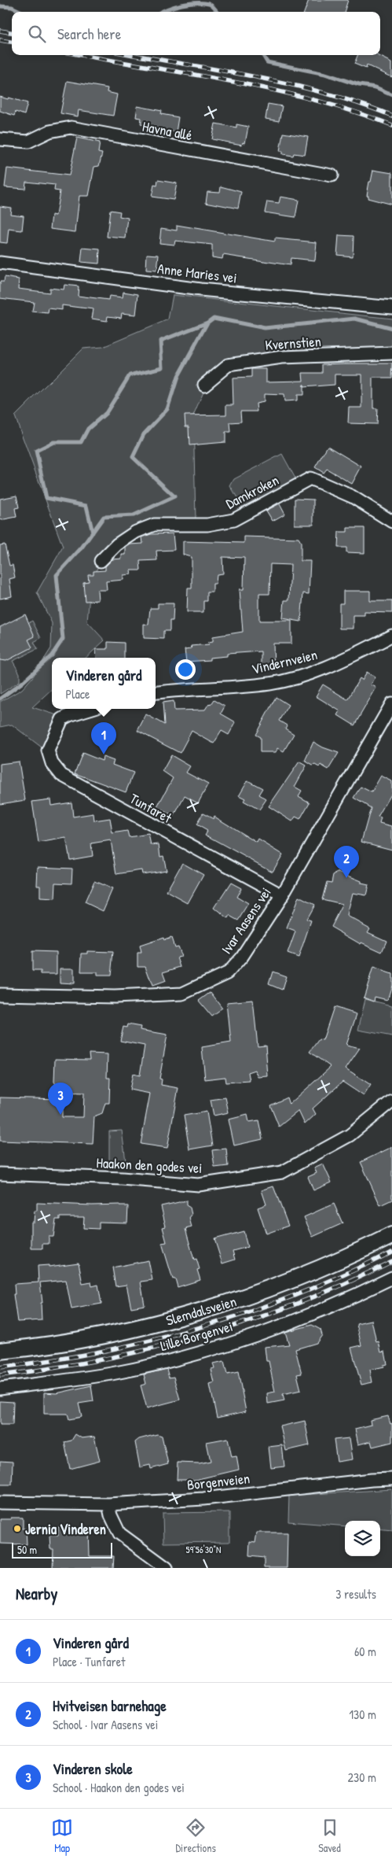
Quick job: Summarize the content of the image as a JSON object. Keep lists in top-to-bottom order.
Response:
{
  "streets": {
    "main road": ["Slemdalsveien"],
    "street": [
      "Havna allé",
      "Anne Maries vei",
      "Kvernstien",
      "Damkroken",
      "Vindernveien",
      "Tunfaret",
      "Ivar Aasens vei",
      "Haakon den godes vei",
      "Lille Borgenvei",
      "Borgenveien"
    ]
  },
  "crossings": [
    ["Tunfaret", "Ivar Aasens vei"]
  ],
  "places": ["Jernia Vinderen"],
  "scale_bar": "50 m",
  "page": {
    "search": "Search here",
    "popup": ["Vinderen gård", "Place"],
    "pins": ["1", "2", "3"],
    "scale": "50 m",
    "heading": ["Nearby", "3 results"],
    "list": [
      {
        "mark": "1",
        "name": "Vinderen gård",
        "note": "Place · Tunfaret",
        "value": "60 m"
      },
      {
        "mark": "2",
        "name": "Hvitveisen barnehage",
        "note": "School · Ivar Aasens vei",
        "value": "130 m"
      },
      {
        "mark": "3",
        "name": "Vinderen skole",
        "note": "School · Haakon den godes vei",
        "value": "230 m"
      }
    ],
    "nav": ["Map", "Directions", "Saved"]
  },
  "coordinates": ["59°56'30\"N"]
}
